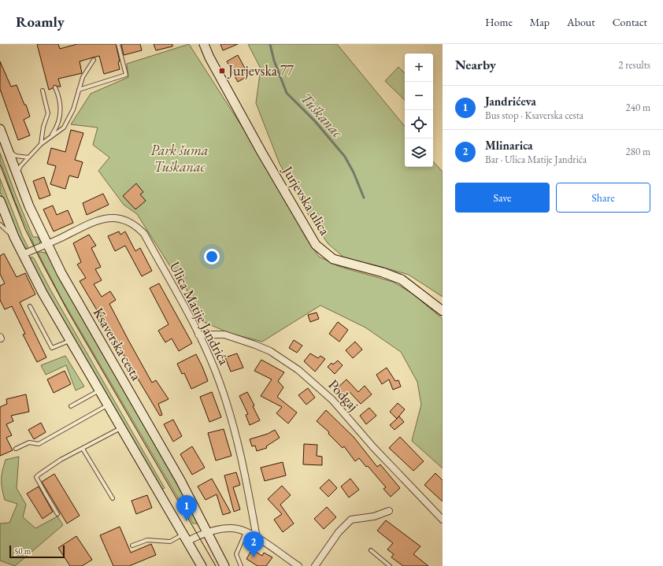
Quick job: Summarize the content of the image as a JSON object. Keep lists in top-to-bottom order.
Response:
{
  "streets": {
    "main road": ["Jurjevska ulica", "Ksaverska cesta"],
    "street": ["Ulica Matije Jandrića", "Podgaj"]
  },
  "crossings": [
    ["Ulica Matije Jandrića", "Ksaverska cesta"],
    ["Ulica Matije Jandrića", "Podgaj"]
  ],
  "water": ["Tuškanac"],
  "parks": ["Park šuma Tuškanac"],
  "places": {
    "transit": ["Jurjevska 77"]
  },
  "scale_bar": "50 m",
  "page": {
    "header": "Roamly",
    "nav": [
      "Home",
      "Map",
      "About",
      "Contact"
    ],
    "heading": ["Nearby", "2 results"],
    "map_buttons": ["+", "−"],
    "list": [
      {
        "mark": "1",
        "name": "Jandrićeva",
        "note": "Bus stop · Ksaverska cesta",
        "value": "240 m"
      },
      {
        "mark": "2",
        "name": "Mlinarica",
        "note": "Bar · Ulica Matije Jandrića",
        "value": "280 m"
      }
    ],
    "buttons": ["Save", "Share"],
    "pins": ["1", "2"],
    "scale": "50 m"
  }
}
